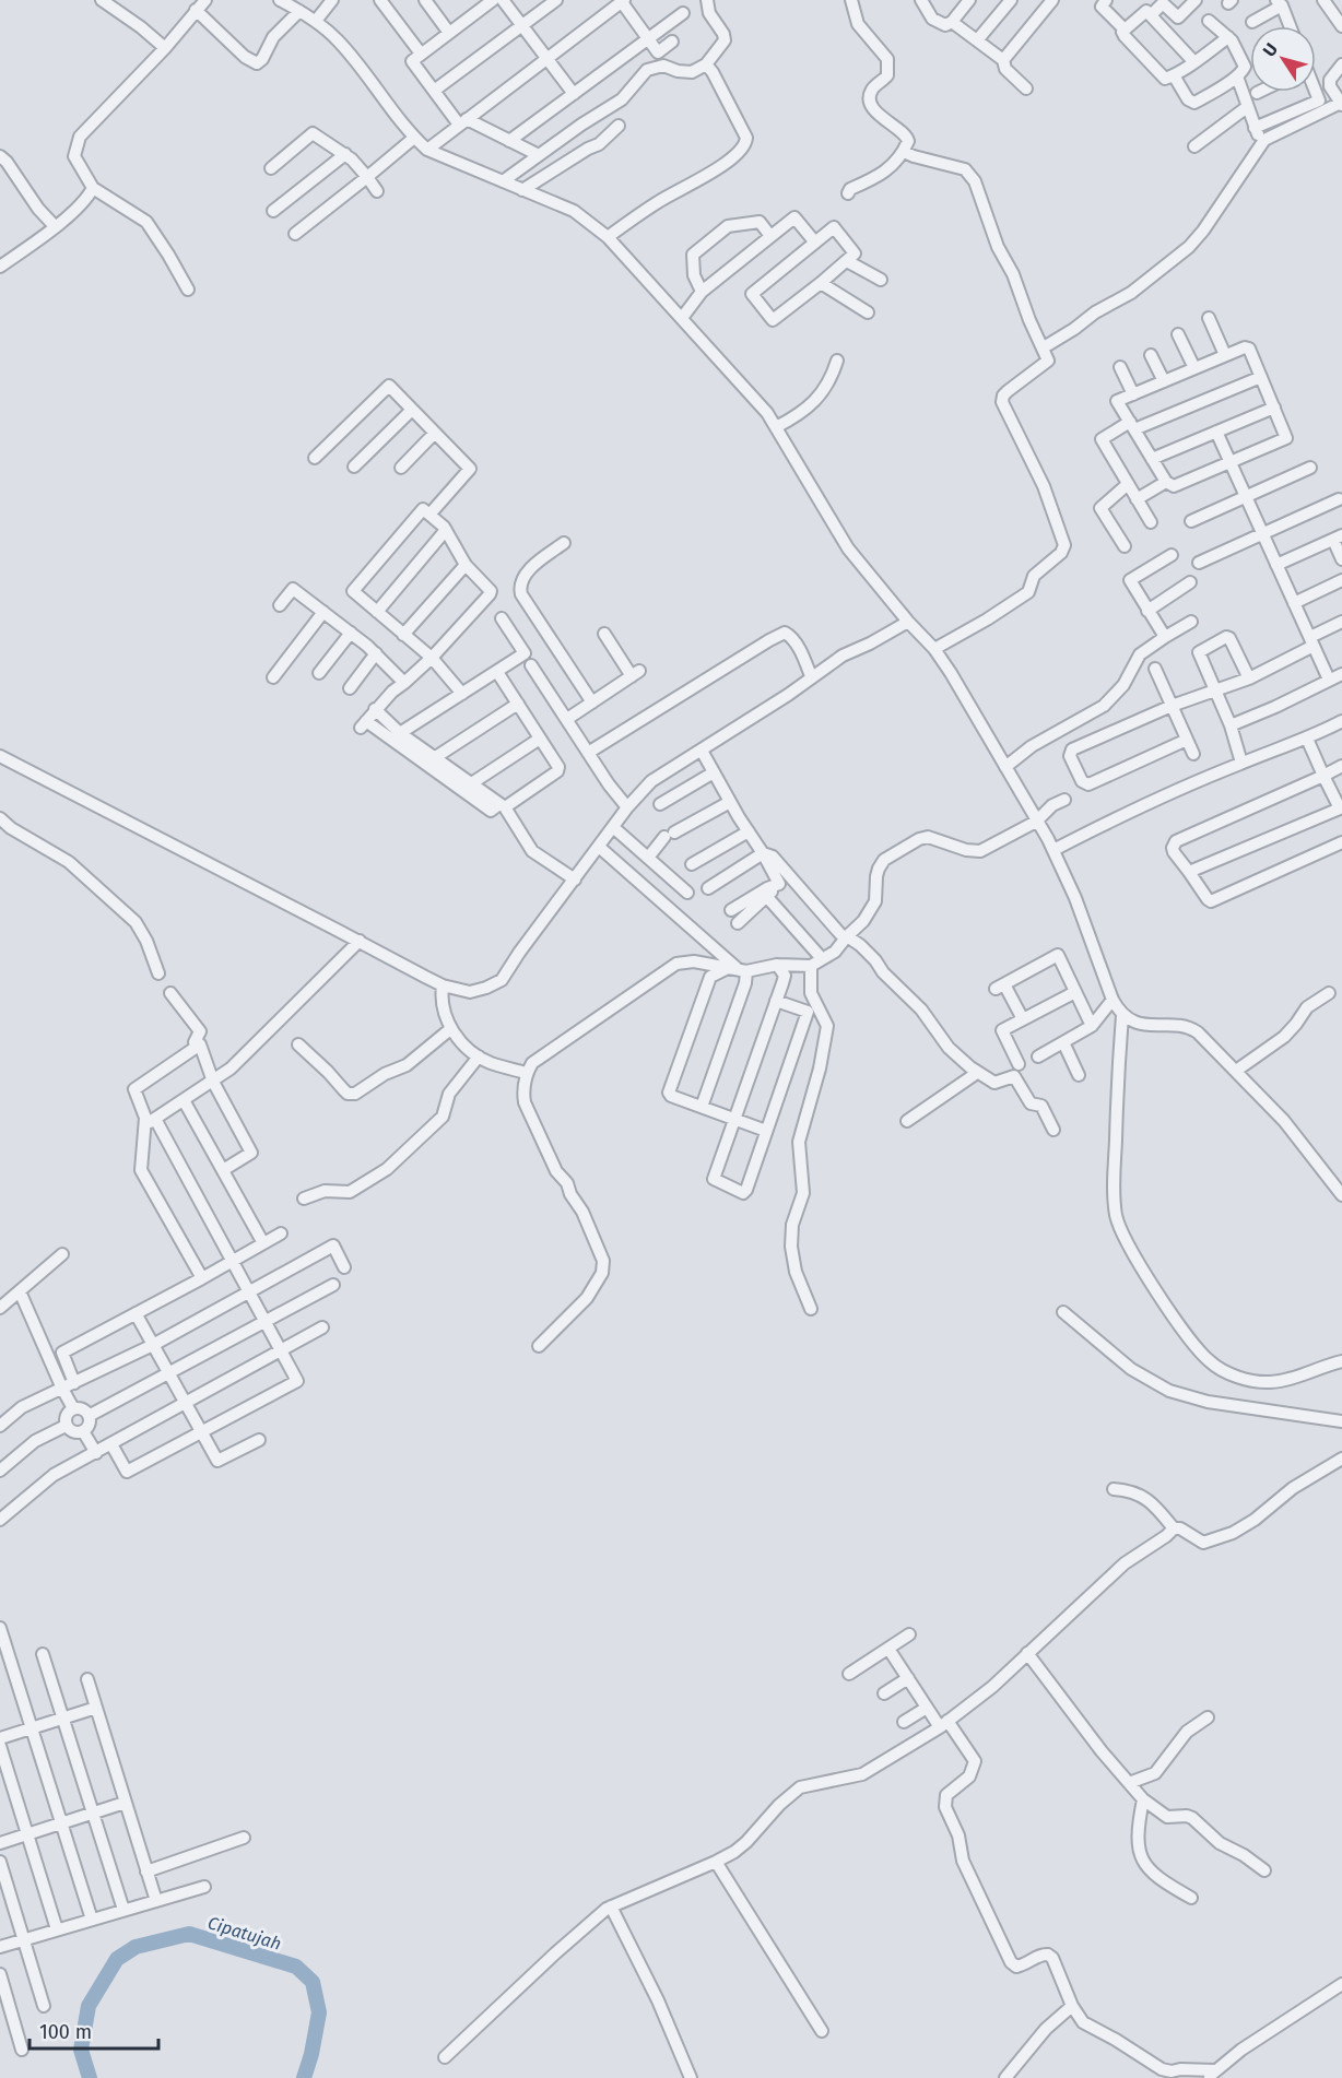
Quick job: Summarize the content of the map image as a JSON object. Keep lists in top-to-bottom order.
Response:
{
  "water": ["Cipatujah"],
  "scale_bar": "100 m",
  "north": "top left"
}
